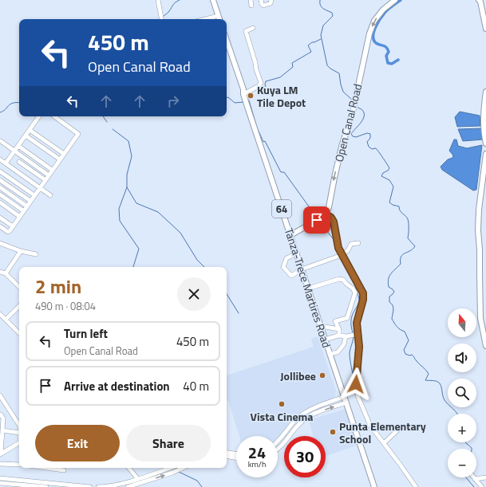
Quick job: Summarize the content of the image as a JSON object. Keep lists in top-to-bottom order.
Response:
{
  "streets": {
    "main road": ["Open Canal Road", "64", "Tanza-Trece Martires Road"]
  },
  "one_way": ["Open Canal Road"],
  "places": [
    "Kuya LM Tile Depot",
    "Jollibee",
    "Vista Cinema",
    "Punta Elementary School"
  ],
  "north": "top",
  "page": {
    "turn": ["450 m", "Open Canal Road"],
    "heading": ["2 min", "490 m · 08:04"],
    "map_buttons": ["+", "−"],
    "list": [
      {
        "name": "Turn left",
        "note": "Open Canal Road",
        "value": "450 m"
      },
      {
        "name": "Arrive at destination",
        "value": "40 m"
      }
    ],
    "buttons": ["Exit", "Share"],
    "speed": "24 km/h",
    "limit": "30"
  }
}
